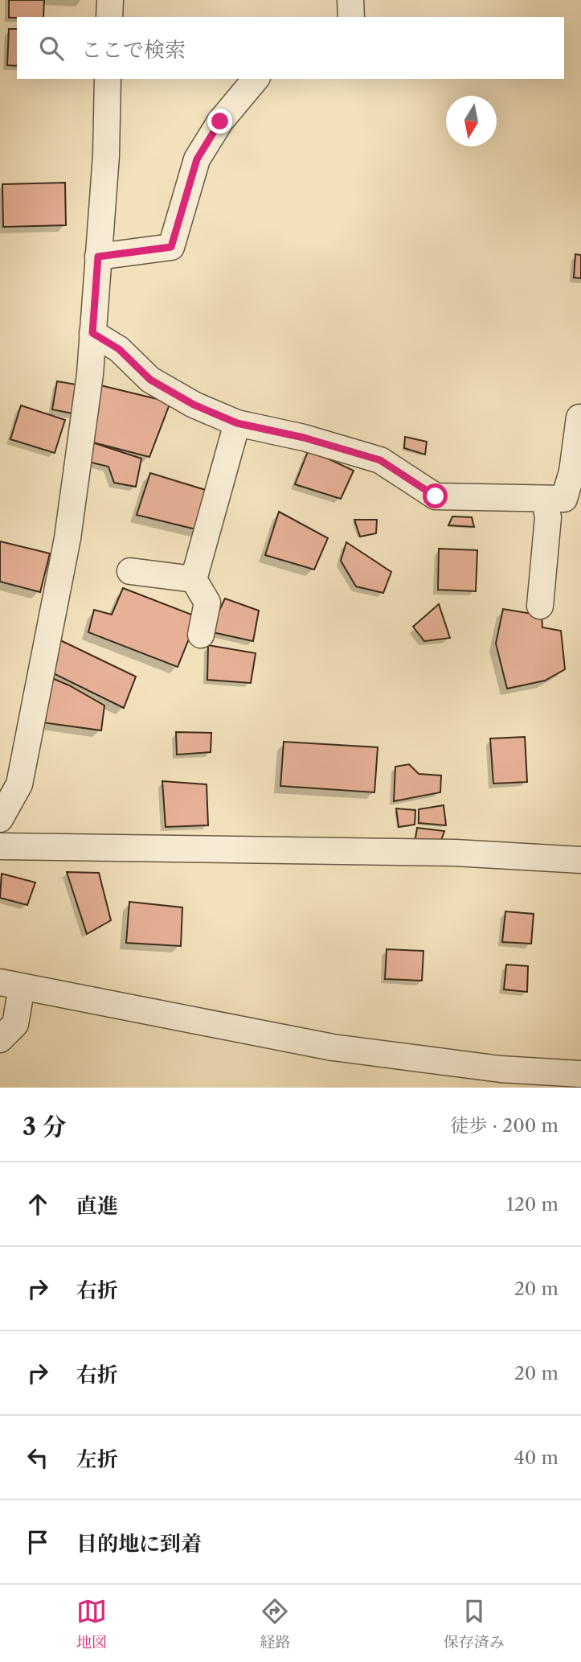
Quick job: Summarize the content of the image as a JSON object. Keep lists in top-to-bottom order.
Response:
{
  "north": "bottom",
  "page": {
    "search": "ここで検索",
    "heading": ["3 分", "徒歩 · 200 m"],
    "list": [
      ["直進", "120 m"],
      ["右折", "20 m"],
      ["右折", "20 m"],
      ["左折", "40 m"],
      "目的地に到着"
    ],
    "nav": ["地図", "経路", "保存済み"]
  }
}
